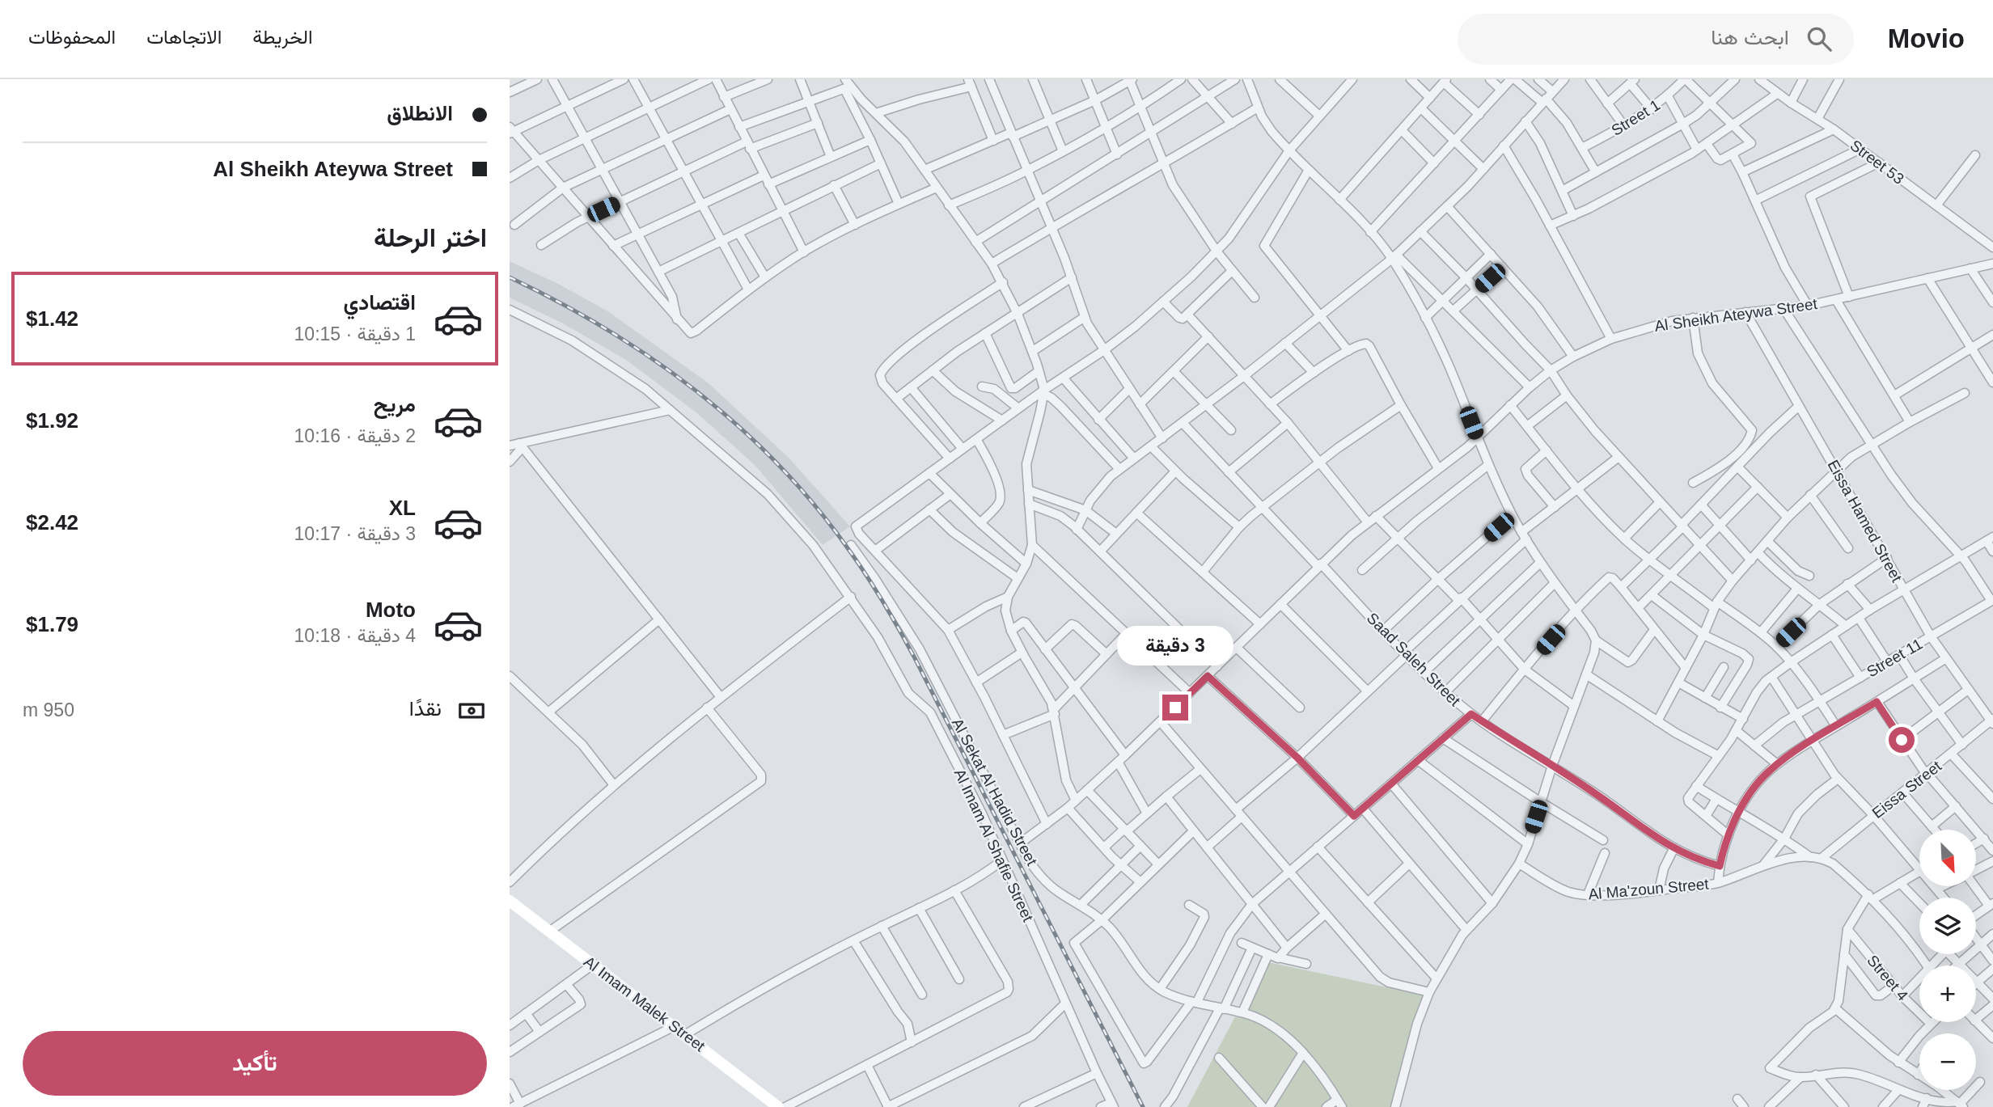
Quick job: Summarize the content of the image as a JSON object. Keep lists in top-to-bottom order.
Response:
{
  "streets": {
    "street": [
      "Street 1",
      "Street 53",
      "Al Sheikh Ateywa Street",
      "Eissa Hamed Street",
      "Street 11",
      "Saad Saleh Street",
      "Eissa Street",
      "Al Sekat Al Hadid Street",
      "Al Imam Al Shafie Street",
      "Al Ma'zoun Street",
      "Street 4",
      "Al Imam Malek Street"
    ]
  },
  "crossings": [
    ["Al Sheikh Ateywa Street", "Eissa Hamed Street"],
    ["Al Sheikh Ateywa Street", "Saad Saleh Street"],
    ["Al Sheikh Ateywa Street", "Al Sekat Al Hadid Street"],
    ["Eissa Hamed Street", "Street 11"],
    ["Eissa Hamed Street", "Eissa Street"],
    ["Eissa Street", "Al Ma'zoun Street"]
  ],
  "north": "bottom right",
  "page": {
    "header": "Movio",
    "search": "ابحث هنا",
    "nav": ["الخريطة", "الاتجاهات", "المحفوظات"],
    "banner": ["الانطلاق", "Al Sheikh Ateywa Street"],
    "heading": "اختر الرحلة",
    "list": [
      {
        "name": "اقتصادي",
        "note": "1 دقيقة · 10:15",
        "value": "$1.42"
      },
      {
        "name": "مريح",
        "note": "2 دقيقة · 10:16",
        "value": "$1.92"
      },
      {
        "name": "XL",
        "note": "3 دقيقة · 10:17",
        "value": "$2.42"
      },
      {
        "name": "Moto",
        "note": "4 دقيقة · 10:18",
        "value": "$1.79"
      }
    ],
    "bubble": "3 دقيقة",
    "pay": ["نقدًا", "950 m"],
    "map_buttons": ["+", "−"],
    "buttons": "تأكيد"
  }
}
